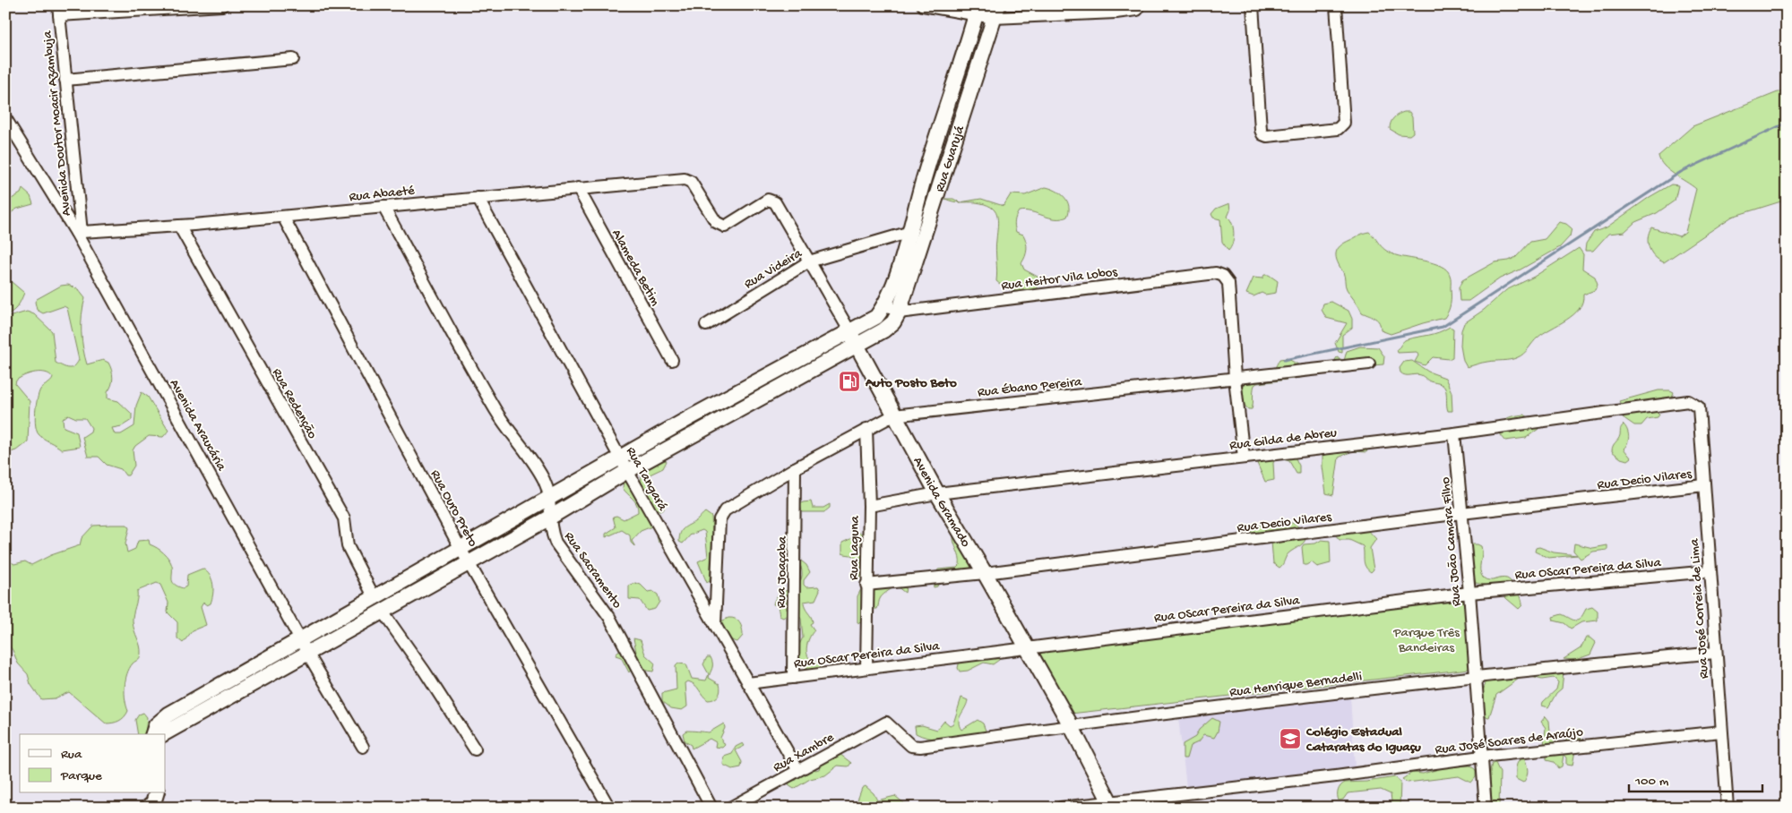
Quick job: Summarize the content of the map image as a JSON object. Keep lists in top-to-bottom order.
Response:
{
  "streets": {
    "main road": ["Rua Guarujá", "Avenida Gramado"],
    "street": [
      "Avenida Doutor Moacir Azambuja",
      "Rua Abaeté",
      "Alameda Betim",
      "Rua Videira",
      "Rua Heitor Vila Lobos",
      "Rua Ébano Pereira",
      "Rua Redenção",
      "Avenida Araucária",
      "Rua Gilda de Abreu",
      "Rua Tangará",
      "Rua Decio Vilares",
      "Rua Ouro Preto",
      "Rua João Camara Filho",
      "Rua Laguna",
      "Rua OScar Pereira da Silva",
      "Rua Sacramento",
      "Rua Joaçaba",
      "Rua José Correia de Lima",
      "Rua Henrique Bernadelli",
      "Rua José Soares de Araújo",
      "Rua Xambre"
    ]
  },
  "crossings": [
    ["Avenida Doutor Moacir Azambuja", "Rua Abaeté"],
    ["Avenida Doutor Moacir Azambuja", "Avenida Araucária"],
    ["Rua Guarujá", "Rua Videira"],
    ["Rua Guarujá", "Rua Heitor Vila Lobos"],
    ["Rua Abaeté", "Alameda Betim"],
    ["Rua Abaeté", "Rua Redenção"],
    ["Rua Abaeté", "Avenida Araucária"],
    ["Rua Abaeté", "Rua Tangará"],
    ["Rua Abaeté", "Avenida Gramado"],
    ["Rua Abaeté", "Rua Ouro Preto"],
    ["Rua Abaeté", "Rua Sacramento"],
    ["Rua Videira", "Avenida Gramado"],
    ["Rua Heitor Vila Lobos", "Rua Ébano Pereira"],
    ["Rua Ébano Pereira", "Rua Tangará"],
    ["Rua Ébano Pereira", "Avenida Gramado"],
    ["Rua Ébano Pereira", "Rua Laguna"],
    ["Rua Ébano Pereira", "Rua Joaçaba"],
    ["Rua Gilda de Abreu", "Avenida Gramado"],
    ["Rua Gilda de Abreu", "Rua João Camara Filho"],
    ["Rua Gilda de Abreu", "Rua Laguna"],
    ["Rua Gilda de Abreu", "Rua José Correia de Lima"],
    ["Rua Tangará", "Rua OScar Pereira da Silva"],
    ["Rua Tangará", "Rua Xambre"],
    ["Rua Decio Vilares", "Avenida Gramado"],
    ["Rua Decio Vilares", "Rua João Camara Filho"],
    ["Rua Decio Vilares", "Rua Laguna"],
    ["Rua Decio Vilares", "Rua José Correia de Lima"],
    ["Avenida Gramado", "Rua OScar Pereira da Silva"],
    ["Avenida Gramado", "Rua Henrique Bernadelli"],
    ["Avenida Gramado", "Rua José Soares de Araújo"],
    ["Rua João Camara Filho", "Rua OScar Pereira da Silva"],
    ["Rua João Camara Filho", "Rua Henrique Bernadelli"],
    ["Rua João Camara Filho", "Rua José Soares de Araújo"],
    ["Rua Laguna", "Rua OScar Pereira da Silva"],
    ["Rua OScar Pereira da Silva", "Rua Joaçaba"],
    ["Rua OScar Pereira da Silva", "Rua José Correia de Lima"],
    ["Rua José Correia de Lima", "Rua Henrique Bernadelli"],
    ["Rua José Correia de Lima", "Rua José Soares de Araújo"],
    ["Rua Henrique Bernadelli", "Rua Xambre"]
  ],
  "parks": ["Parque Três Bandeiras"],
  "places": {
    "fuel station": ["Auto Posto Beto"],
    "school or university": ["Colégio Estadual Cataratas do Iguaçu"]
  },
  "legend": ["Rua", "Parque"],
  "scale_bar": "100 m"
}
